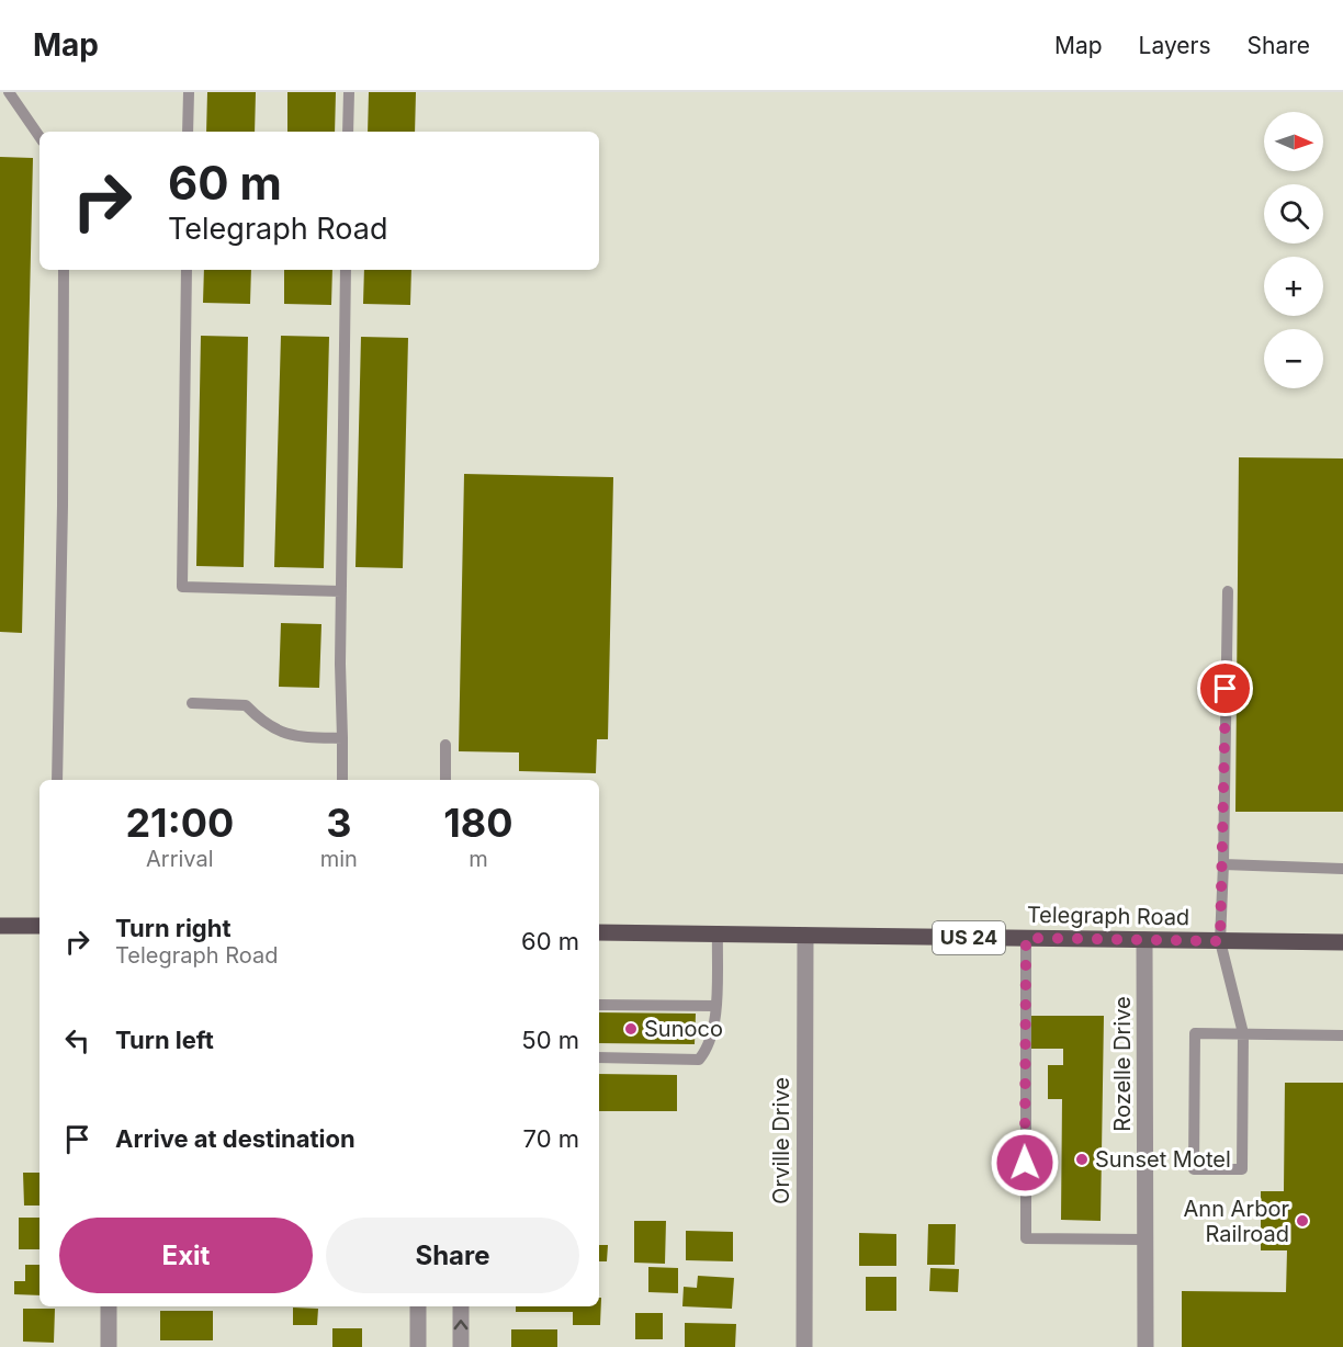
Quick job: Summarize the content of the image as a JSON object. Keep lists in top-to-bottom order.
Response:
{
  "streets": {
    "main road": ["Telegraph Road", "US 24"],
    "street": ["Rozelle Drive", "Orville Drive"]
  },
  "crossings": [
    ["Telegraph Road", "Rozelle Drive"],
    ["Telegraph Road", "Orville Drive"]
  ],
  "places": ["Sunoco", "Sunset Motel", "Ann Arbor Railroad"],
  "north": "right",
  "page": {
    "header": "Map",
    "nav": ["Map", "Layers", "Share"],
    "map_buttons": ["+", "−"],
    "turn": ["60 m", "Telegraph Road"],
    "eta": [
      "21:00",
      "Arrival",
      "3",
      "min",
      "180",
      "m"
    ],
    "list": [
      {
        "name": "Turn right",
        "note": "Telegraph Road",
        "value": "60 m"
      },
      {
        "name": "Turn left",
        "value": "50 m"
      },
      {
        "name": "Arrive at destination",
        "value": "70 m"
      }
    ],
    "buttons": ["Exit", "Share"]
  }
}
